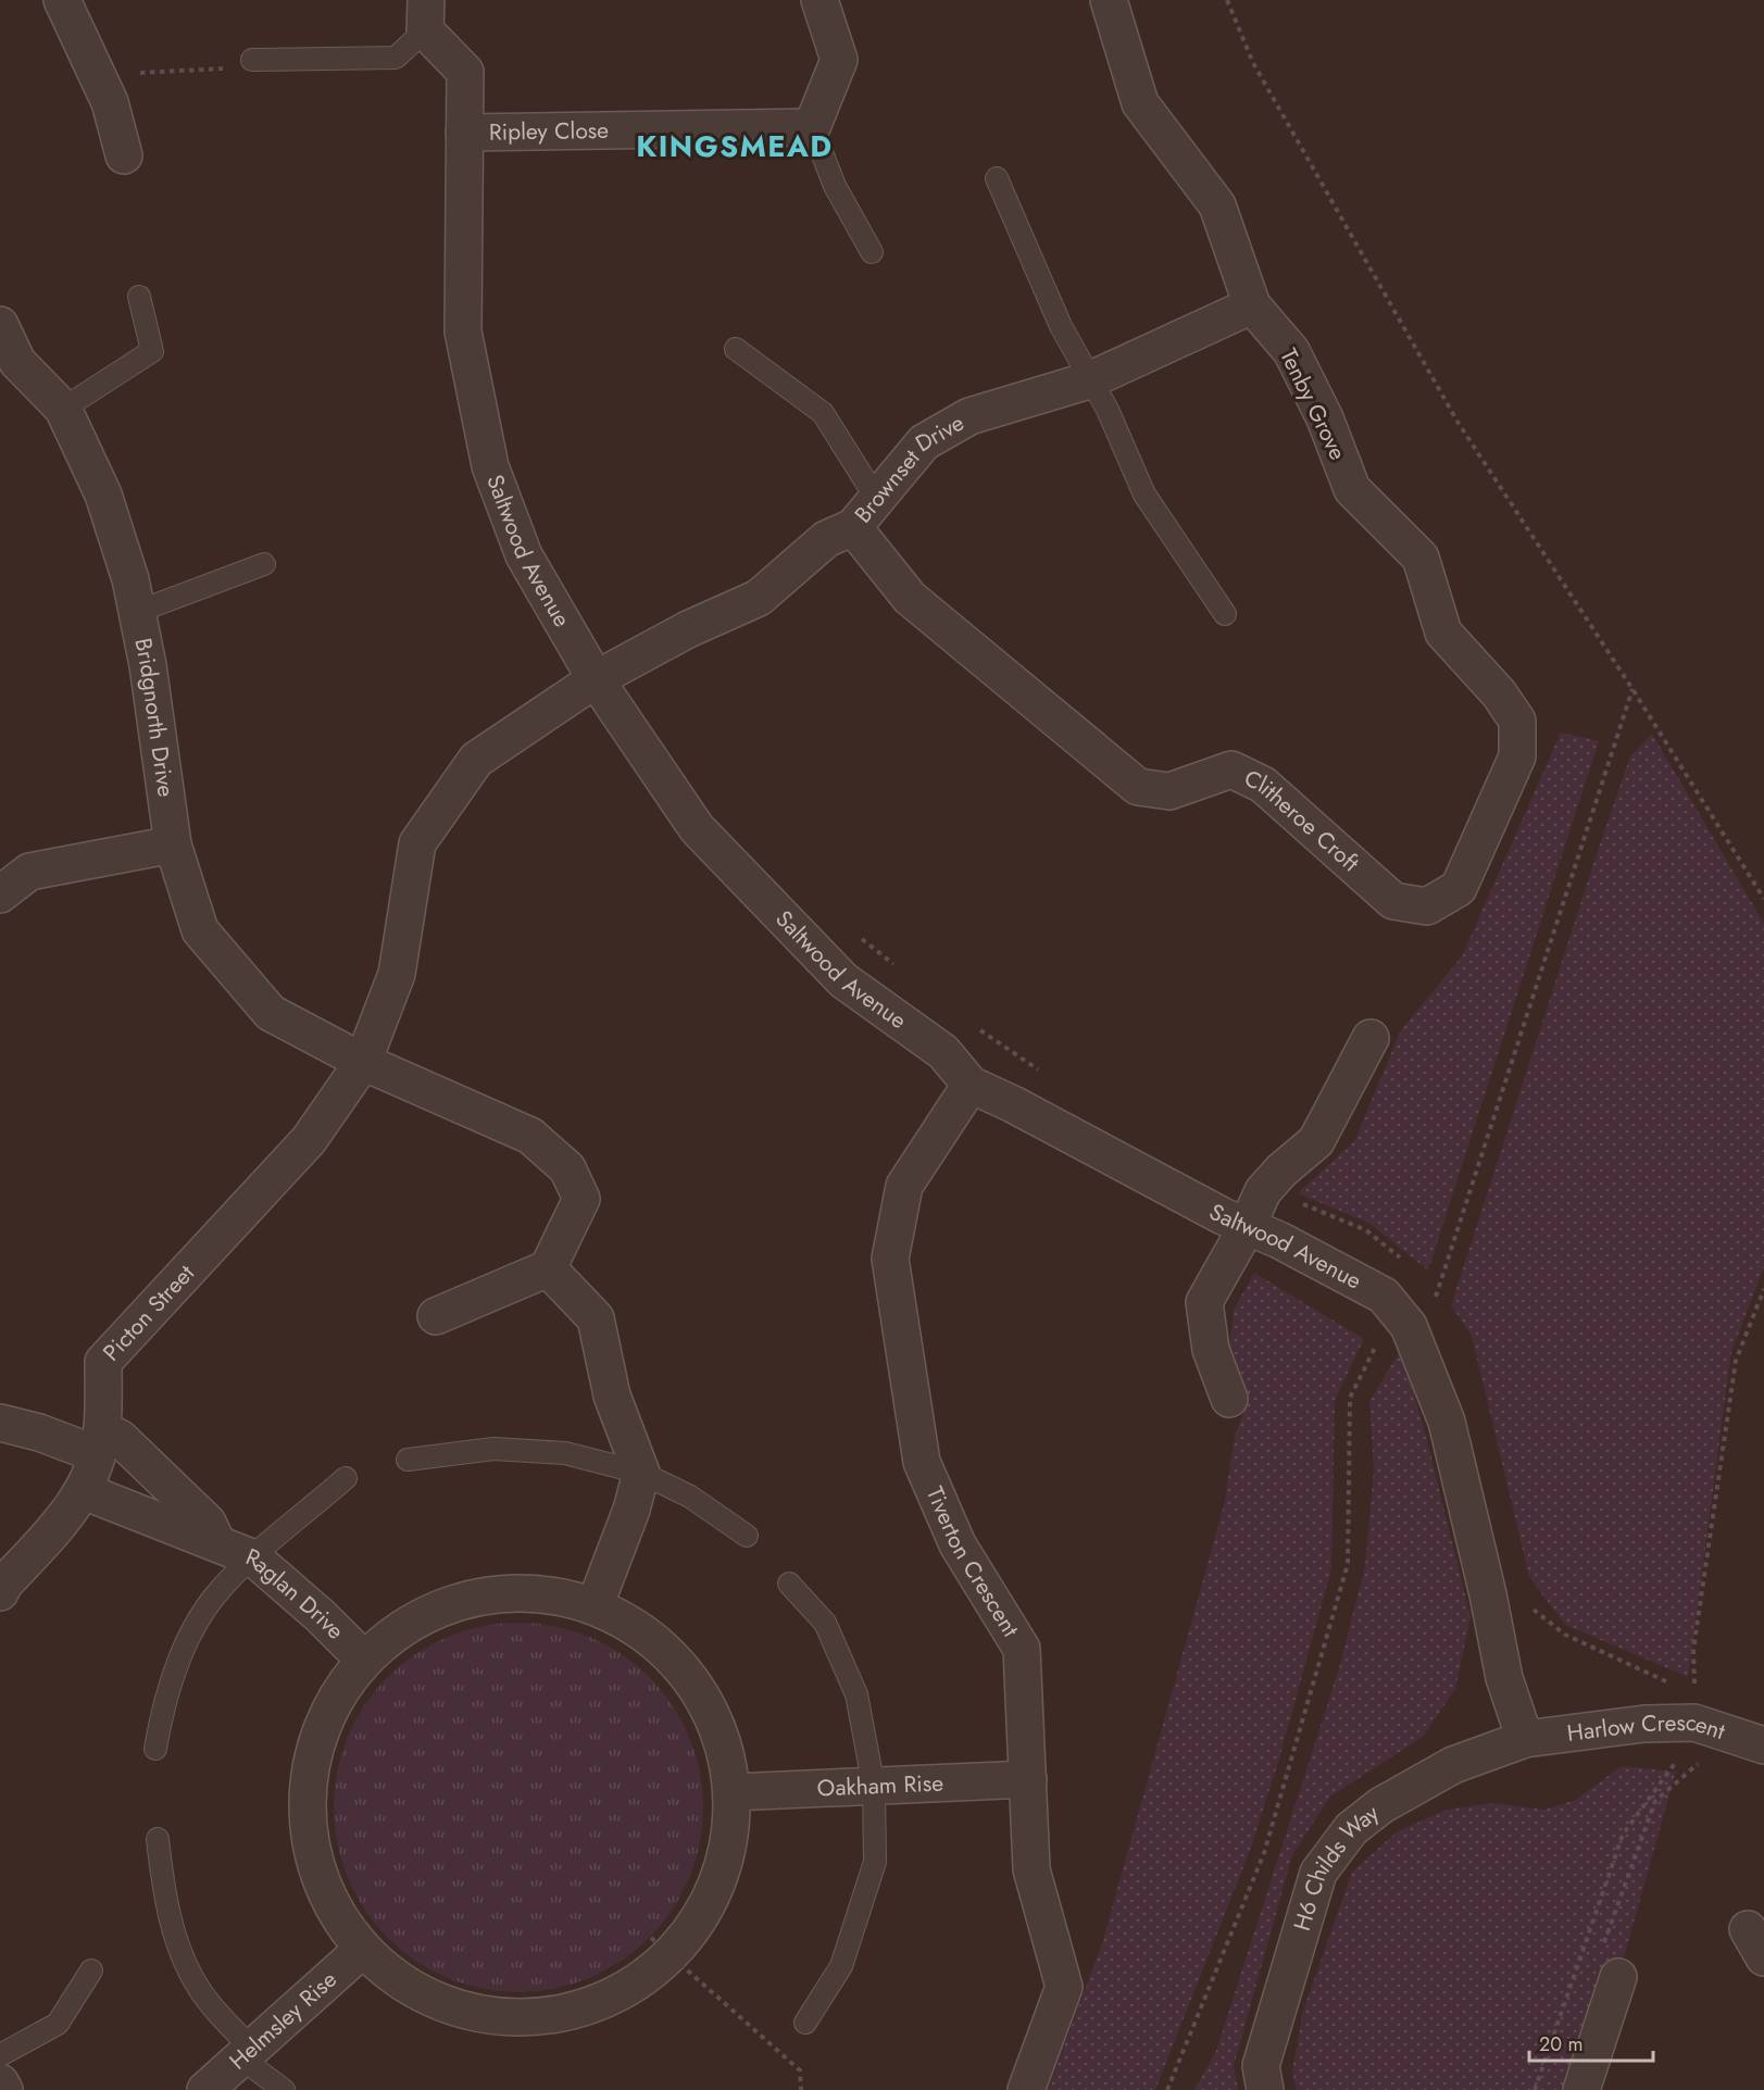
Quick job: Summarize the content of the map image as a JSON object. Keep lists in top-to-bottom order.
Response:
{
  "streets": {
    "street": [
      "Ripley Close",
      "Tenby Grove",
      "Brownset Drive",
      "Saltwood Avenue",
      "Bridgnorth Drive",
      "Clitheroe Croft",
      "Picton Street",
      "Tiverton Crescent",
      "Raglan Drive",
      "Harlow Crescent",
      "Oakham Rise",
      "H6 Childs Way",
      "Helmsley Rise"
    ]
  },
  "crossings": [
    ["Ripley Close", "Saltwood Avenue"],
    ["Tenby Grove", "Brownset Drive"],
    ["Tenby Grove", "Clitheroe Croft"],
    ["Brownset Drive", "Saltwood Avenue"],
    ["Brownset Drive", "Bridgnorth Drive"],
    ["Brownset Drive", "Clitheroe Croft"],
    ["Brownset Drive", "Picton Street"],
    ["Saltwood Avenue", "Tiverton Crescent"],
    ["Saltwood Avenue", "Harlow Crescent"],
    ["Saltwood Avenue", "H6 Childs Way"],
    ["Bridgnorth Drive", "Picton Street"],
    ["Picton Street", "Raglan Drive"],
    ["Tiverton Crescent", "Oakham Rise"],
    ["Harlow Crescent", "H6 Childs Way"]
  ],
  "districts": ["KINGSMEAD"],
  "scale_bar": "20 m"
}
